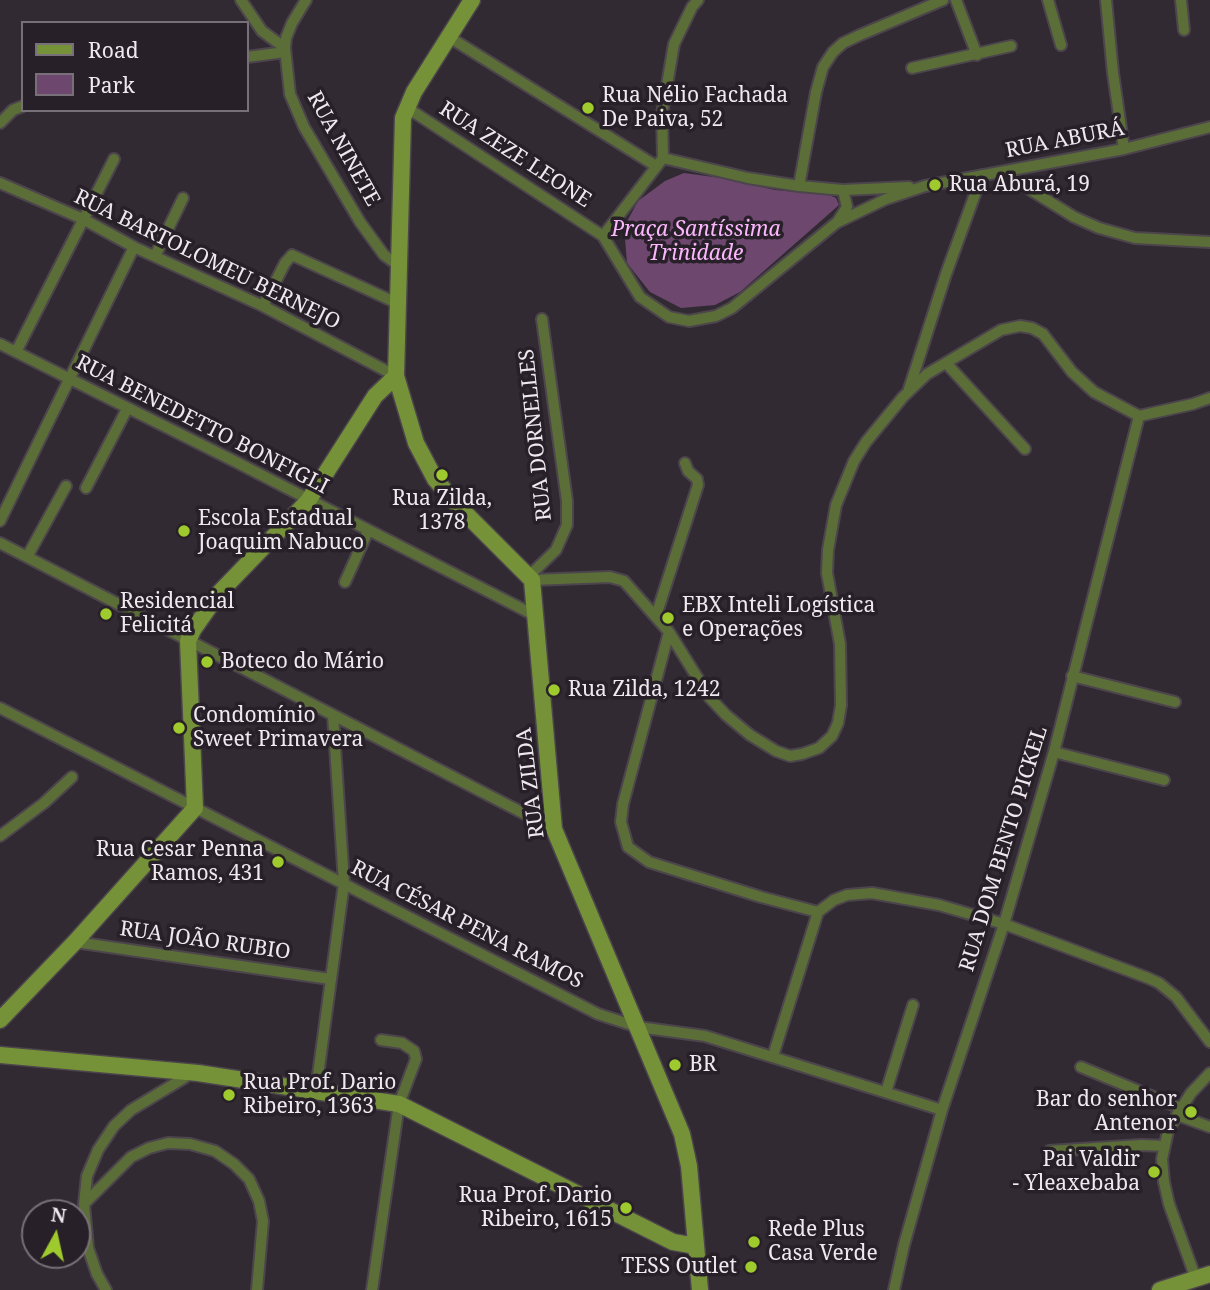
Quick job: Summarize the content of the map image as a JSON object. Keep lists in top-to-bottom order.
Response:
{
  "streets": {
    "street": [
      "RUA ABURÁ",
      "RUA NINETE",
      "RUA ZEZE LEONE",
      "RUA BARTOLOMEU BERNEJO",
      "RUA BENEDETTO BONFIGLI",
      "RUA DORNELLES",
      "RUA ZILDA",
      "RUA DOM BENTO PICKEL",
      "RUA CÉSAR PENA RAMOS",
      "RUA JOÃO RUBIO"
    ]
  },
  "crossings": [
    ["RUA ABURÁ", "RUA ZEZE LEONE"],
    ["RUA BENEDETTO BONFIGLI", "RUA ZILDA"],
    ["RUA DORNELLES", "RUA ZILDA"],
    ["RUA ZILDA", "RUA CÉSAR PENA RAMOS"],
    ["RUA DOM BENTO PICKEL", "RUA CÉSAR PENA RAMOS"]
  ],
  "parks": ["Praça Santíssima Trinidade"],
  "places": [
    "Rua Nélio Fachada De Paiva, 52",
    "Rua Aburá, 19",
    "Rua Zilda, 1378",
    "Escola Estadual Joaquim Nabuco",
    "Residencial Felicitá",
    "EBX Inteli Logística e Operações",
    "Boteco do Mário",
    "Rua Zilda, 1242",
    "Condomínio Sweet Primavera",
    "Rua Cesar Penna Ramos, 431",
    "BR",
    "Rua Prof. Dario Ribeiro, 1363",
    "Bar do senhor Antenor",
    "Pai Valdir - Yleaxebaba",
    "Rua Prof. Dario Ribeiro, 1615",
    "Rede Plus Casa Verde",
    "TESS Outlet"
  ],
  "legend": ["Road", "Park"],
  "north": "top"
}
